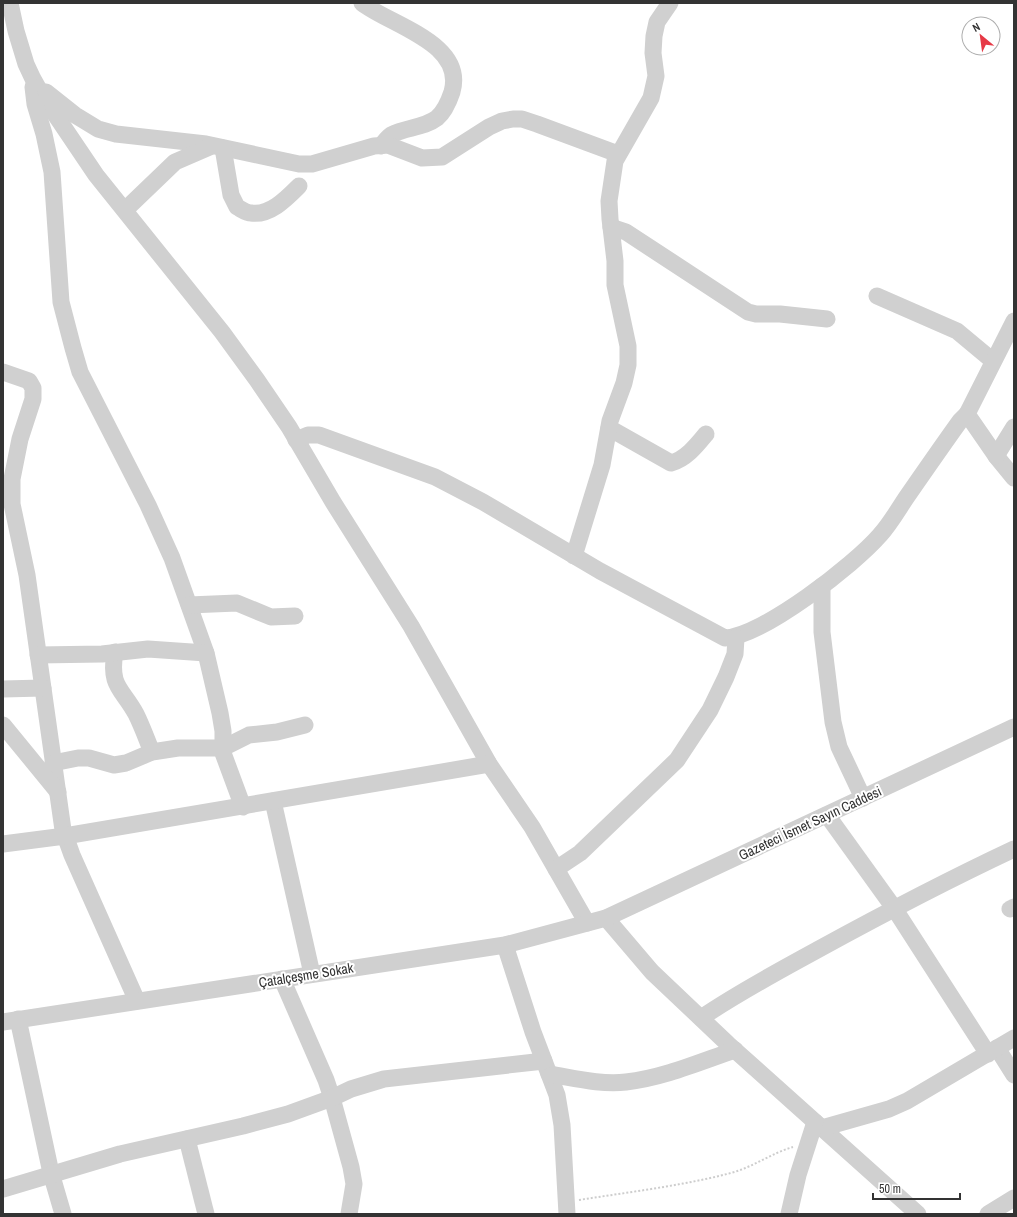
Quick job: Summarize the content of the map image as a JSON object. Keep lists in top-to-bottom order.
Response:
{
  "streets": {
    "street": ["Gazeteci İsmet Sayın Caddesi", "Çatalçeşme Sokak"]
  },
  "crossings": [
    ["Gazeteci İsmet Sayın Caddesi", "Çatalçeşme Sokak"]
  ],
  "scale_bar": "50 m",
  "north": "top left"
}
